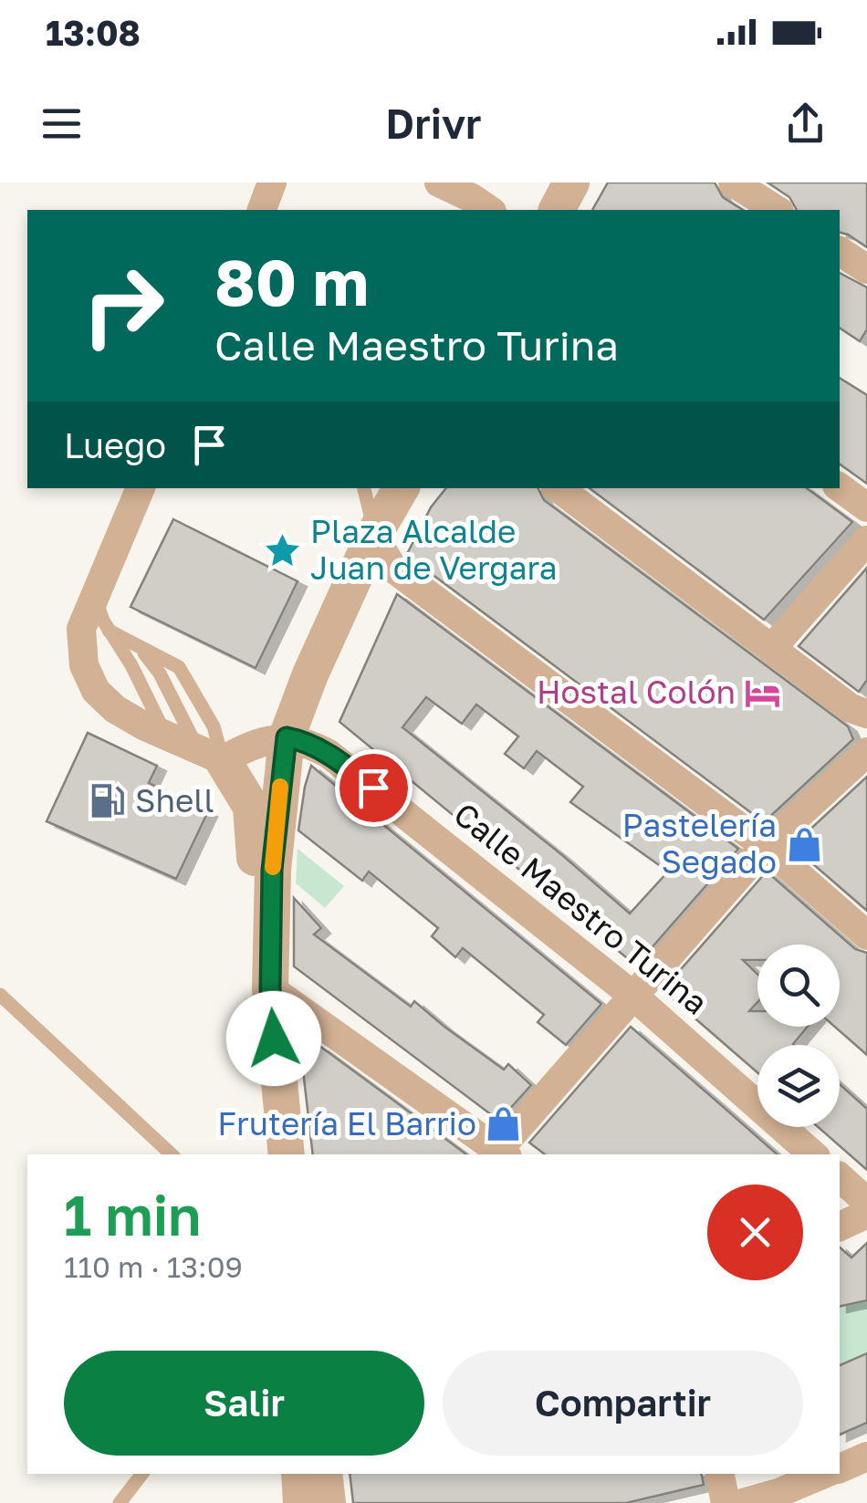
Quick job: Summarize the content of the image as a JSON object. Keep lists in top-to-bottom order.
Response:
{
  "streets": {
    "street": ["Calle Maestro Turina"]
  },
  "places": {
    "place": ["Plaza Alcalde Juan de Vergara"],
    "hotel": ["Hostal Colón"],
    "fuel station": ["Shell"],
    "shop": ["Pastelería Segado", "Frutería El Barrio"]
  },
  "page": {
    "status": "13:08",
    "header": "Drivr",
    "turn": ["80 m", "Calle Maestro Turina"],
    "then": "Luego",
    "heading": ["1 min", "110 m · 13:09"],
    "buttons": ["Salir", "Compartir"]
  }
}
